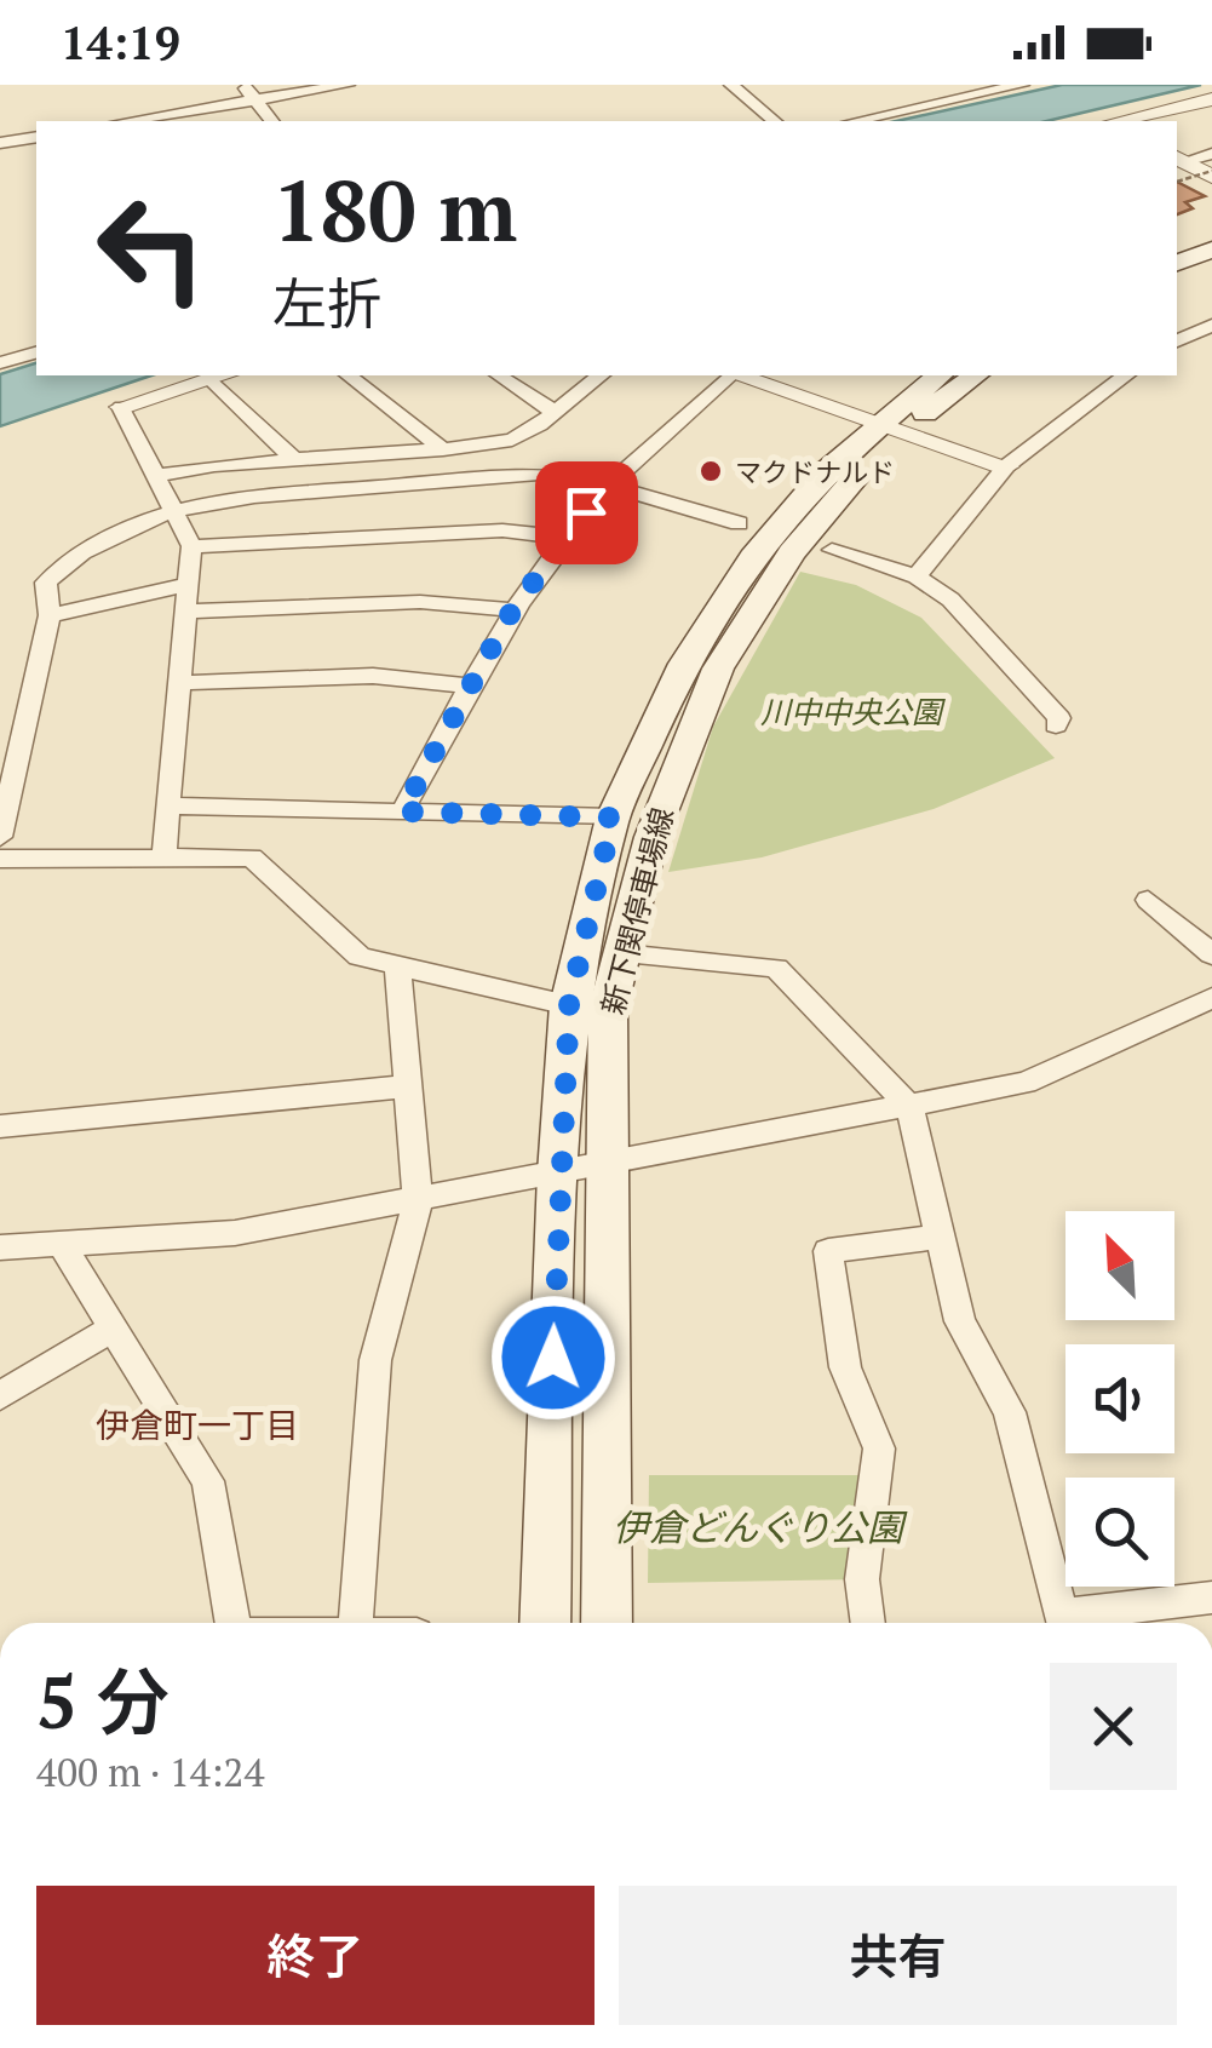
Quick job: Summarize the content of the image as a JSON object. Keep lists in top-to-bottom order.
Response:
{
  "streets": {
    "main road": ["新下関停車場線"]
  },
  "districts": ["伊倉町一丁目"],
  "parks": ["川中中央公園", "伊倉どんぐり公園"],
  "places": ["マクドナルド"],
  "north": "top left",
  "page": {
    "status": "14:19",
    "turn": ["180 m", "左折"],
    "heading": ["5 分", "400 m · 14:24"],
    "buttons": ["終了", "共有"]
  }
}
